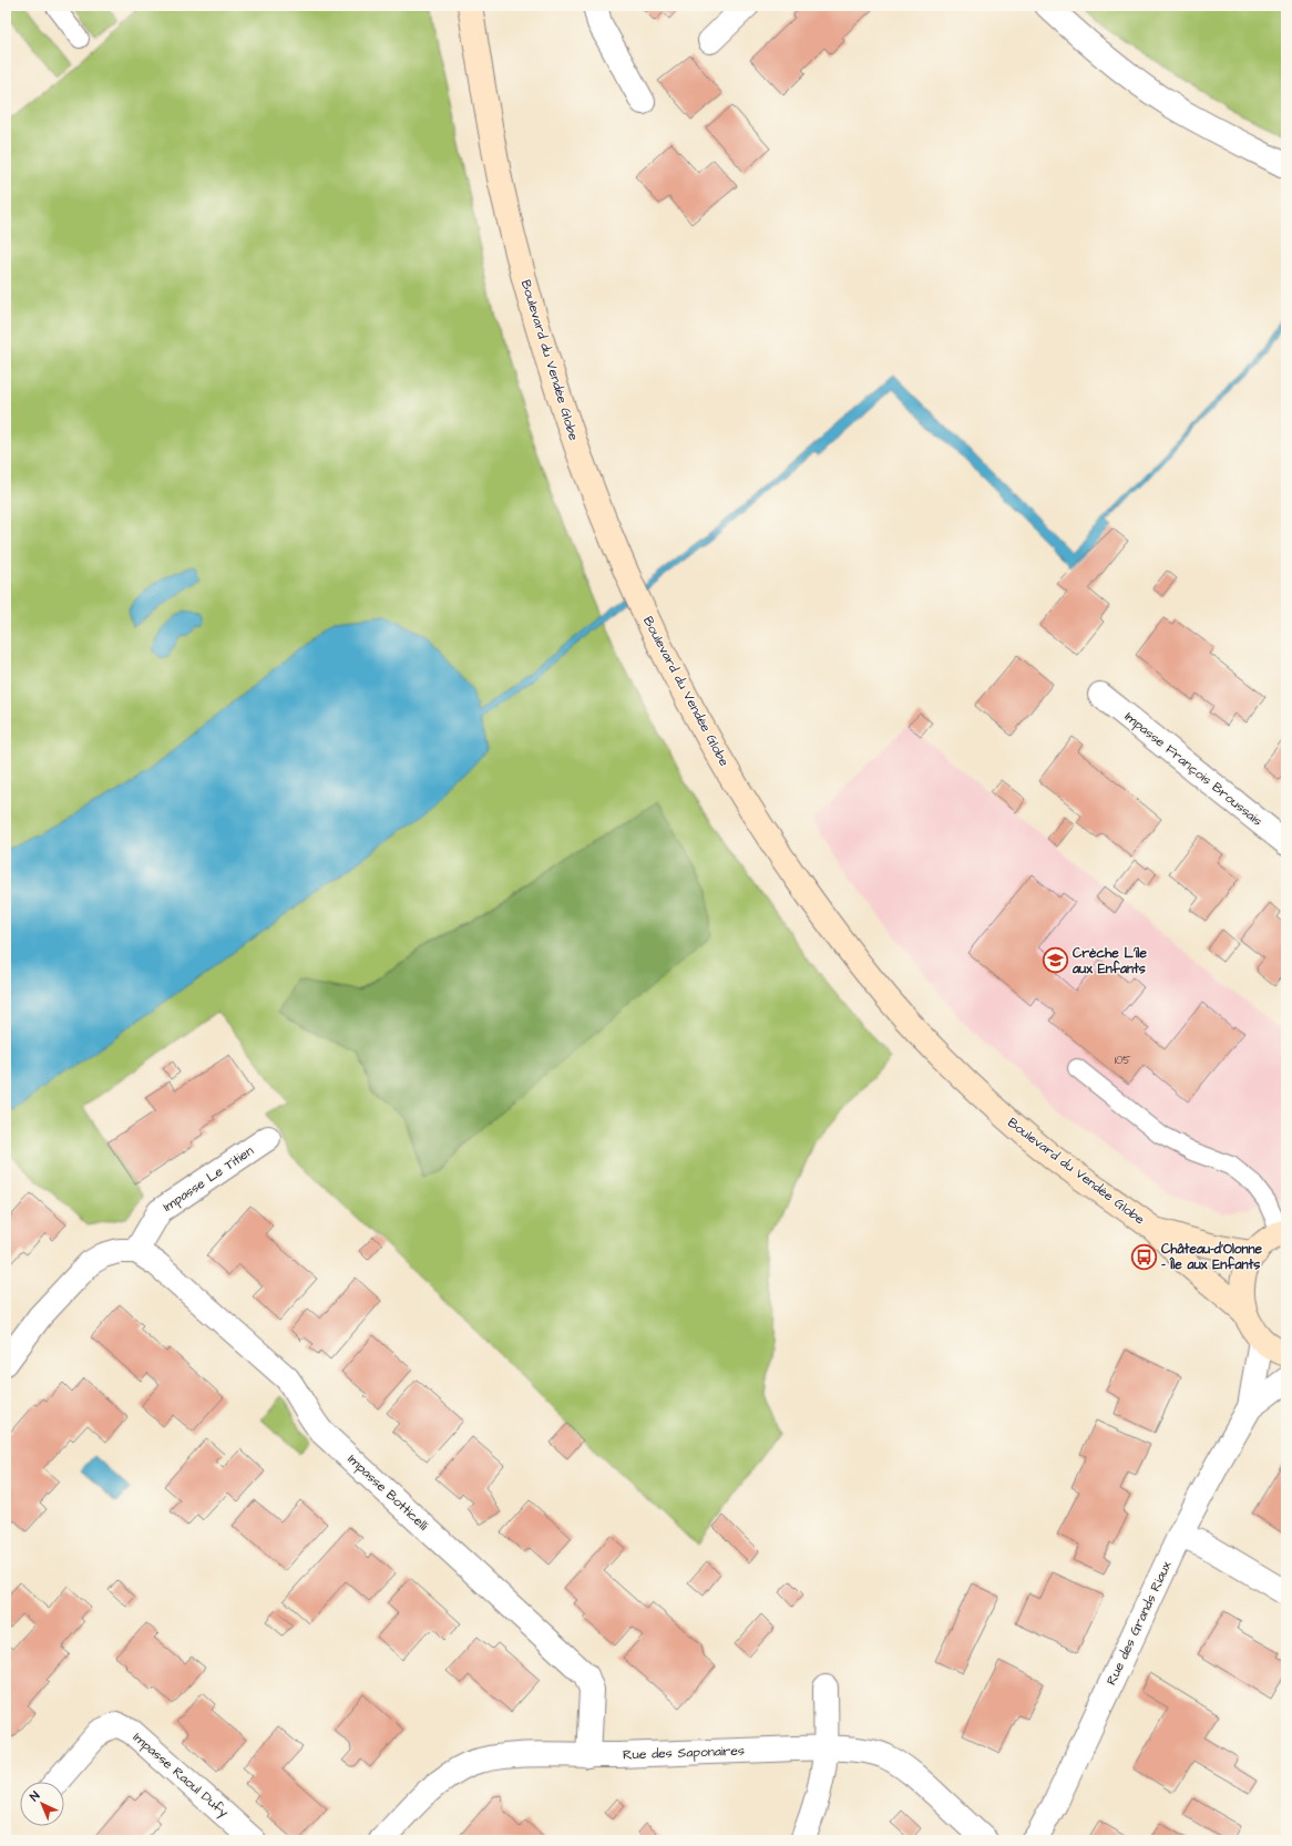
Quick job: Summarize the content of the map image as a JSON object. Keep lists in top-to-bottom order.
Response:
{
  "streets": {
    "main road": ["Boulevard du Vendée Globe"],
    "street": [
      "Impasse François Broussais",
      "Impasse Le Titien",
      "Impasse Botticelli",
      "Rue des Grands Riaux",
      "Rue des Saponaires",
      "Impasse Raoul Dufy"
    ]
  },
  "crossings": [
    ["Impasse Le Titien", "Impasse Botticelli"],
    ["Impasse Botticelli", "Rue des Saponaires"]
  ],
  "places": {
    "school or university": ["Crèche L'ïle aux Enfants"],
    "bus stop": ["Château-d'Olonne - Île aux Enfants"]
  },
  "house_numbers": ["105"],
  "north": "top left"
}
